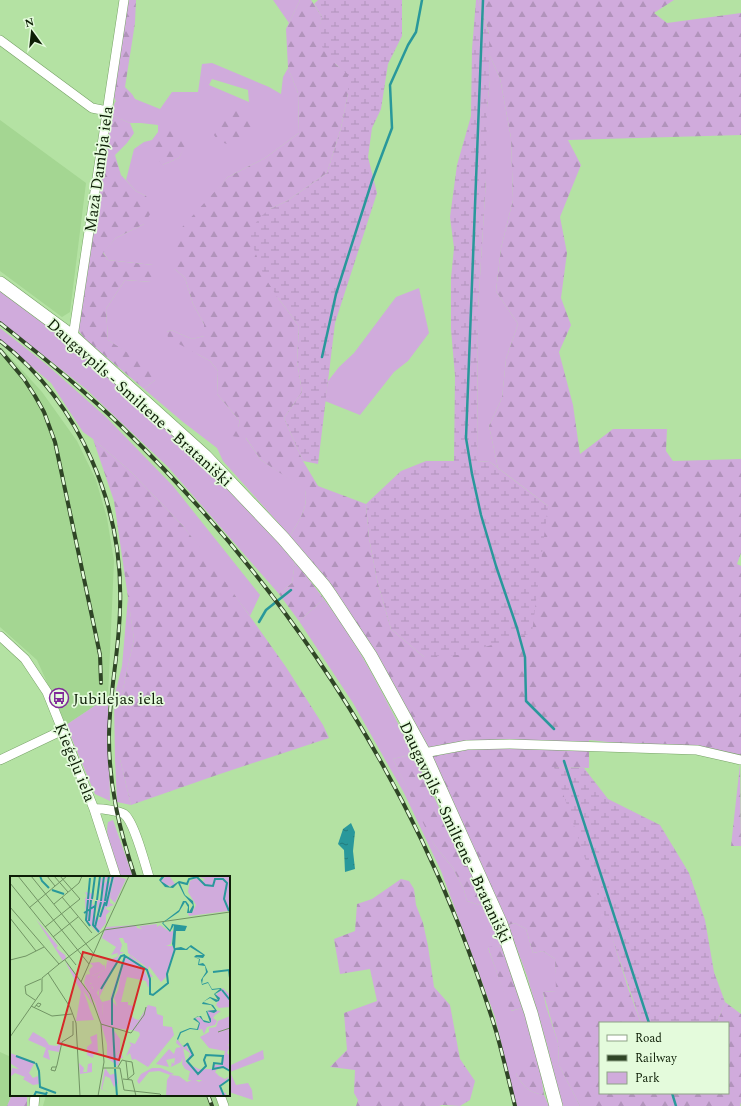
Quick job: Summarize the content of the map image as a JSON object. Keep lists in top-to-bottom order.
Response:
{
  "streets": {
    "main road": ["Daugavpils - Smiltene - Bratanišķi"],
    "street": ["Mazā Dambja iela", "Ķieģeļu iela"]
  },
  "crossings": [
    ["Mazā Dambja iela", "Daugavpils - Smiltene - Bratanišķi"]
  ],
  "places": {
    "bus stop": ["Jubilejas iela"]
  },
  "legend": ["Road", "Railway", "Park"],
  "north": "top"
}
